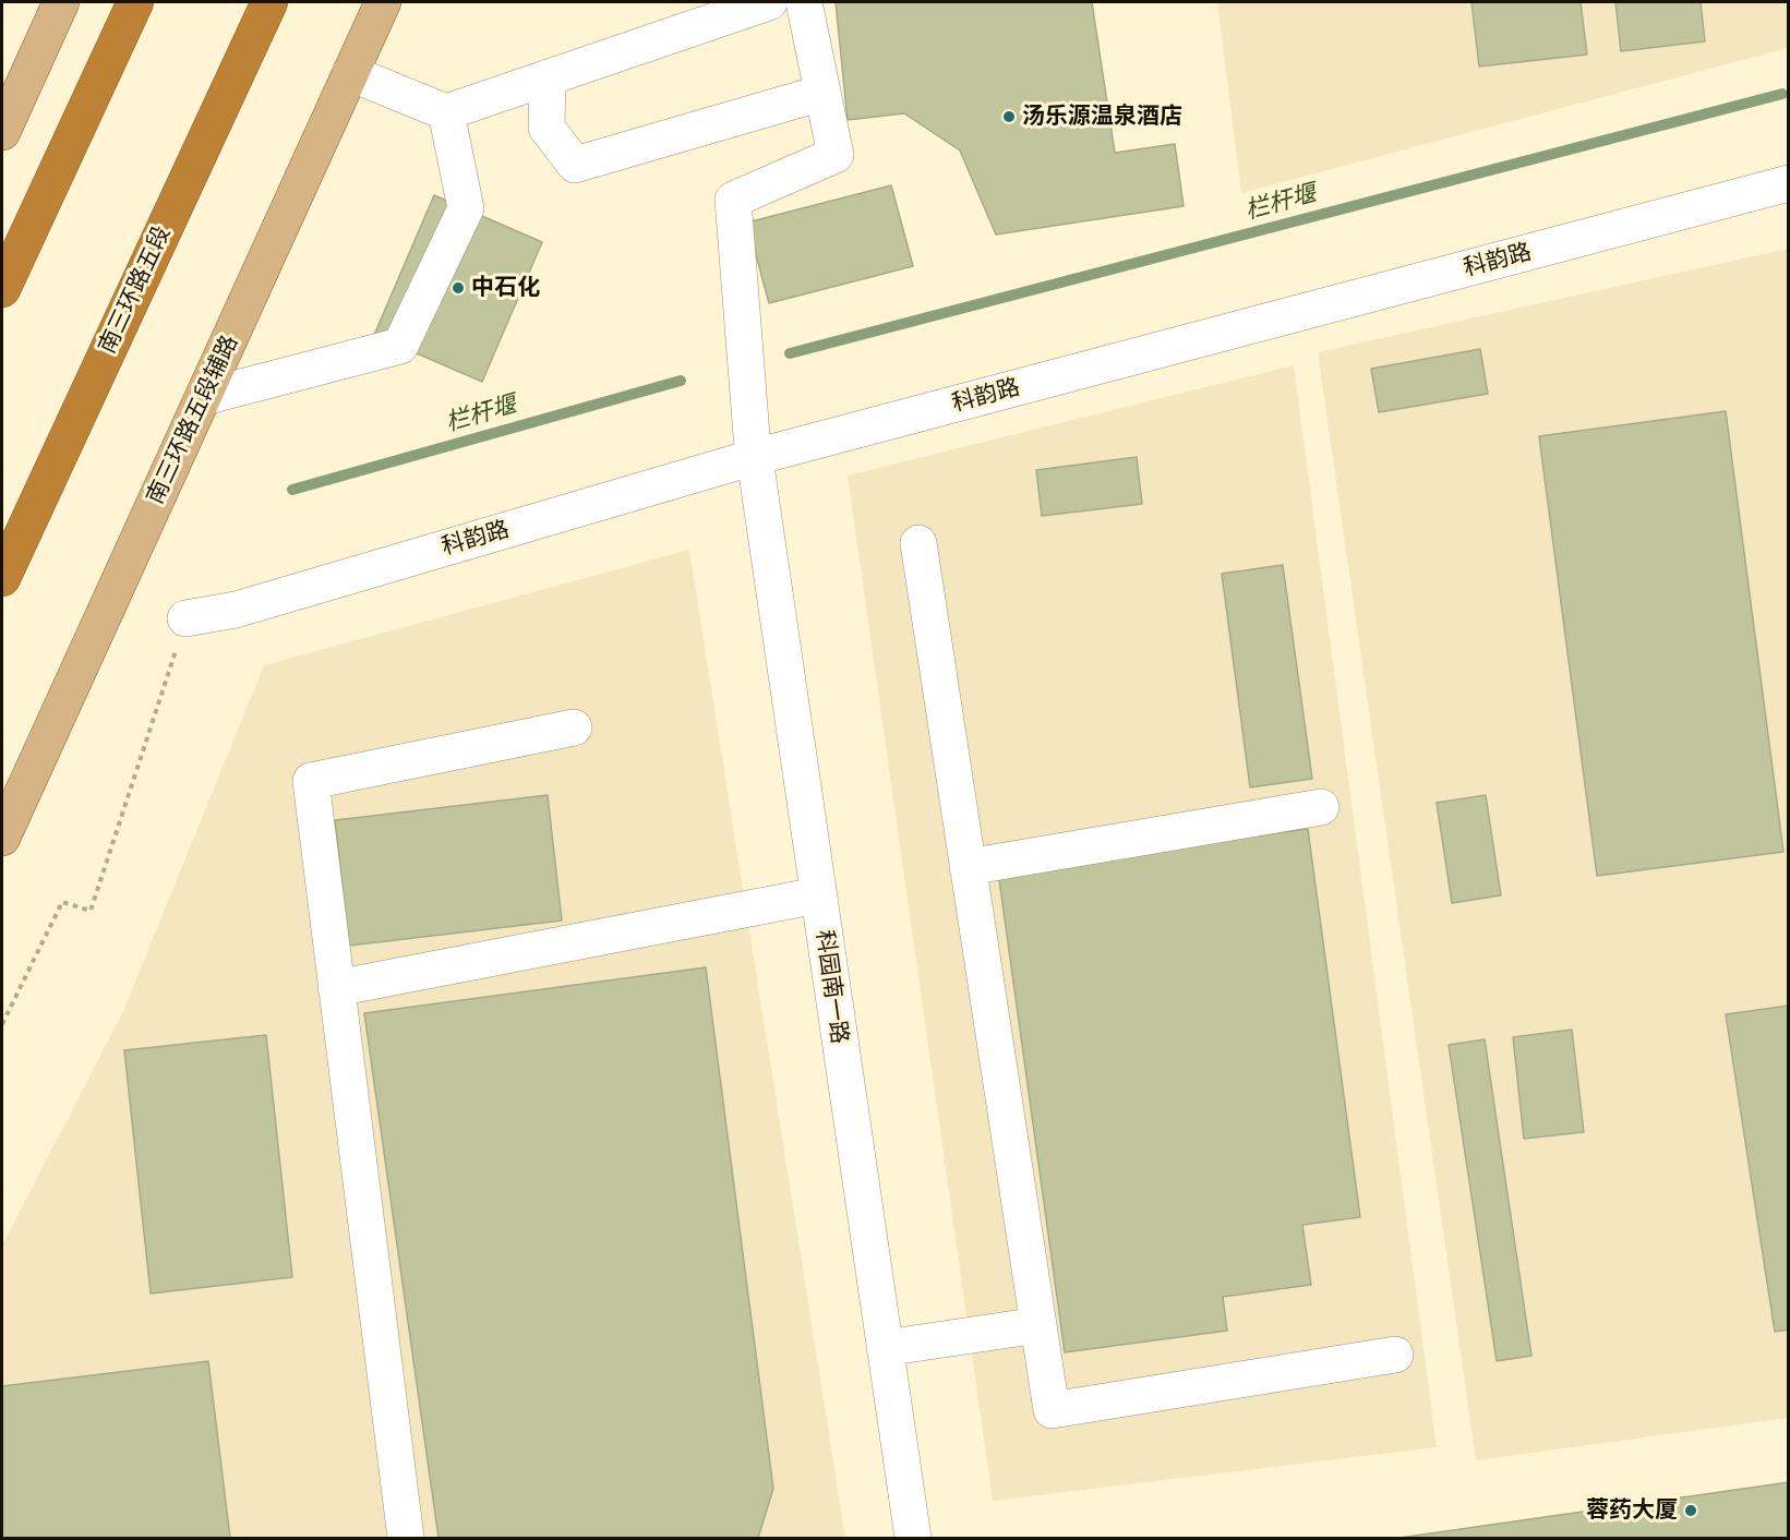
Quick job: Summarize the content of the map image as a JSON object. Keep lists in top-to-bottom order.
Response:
{
  "streets": {
    "highway": ["南三环路五段"],
    "main road": ["南三环路五段辅路"],
    "street": ["科韵路", "科园南一路"]
  },
  "crossings": [
    ["科韵路", "科园南一路"]
  ],
  "water": ["栏杆堰"],
  "places": ["汤乐源温泉酒店", "中石化", "蓉药大厦"]
}
